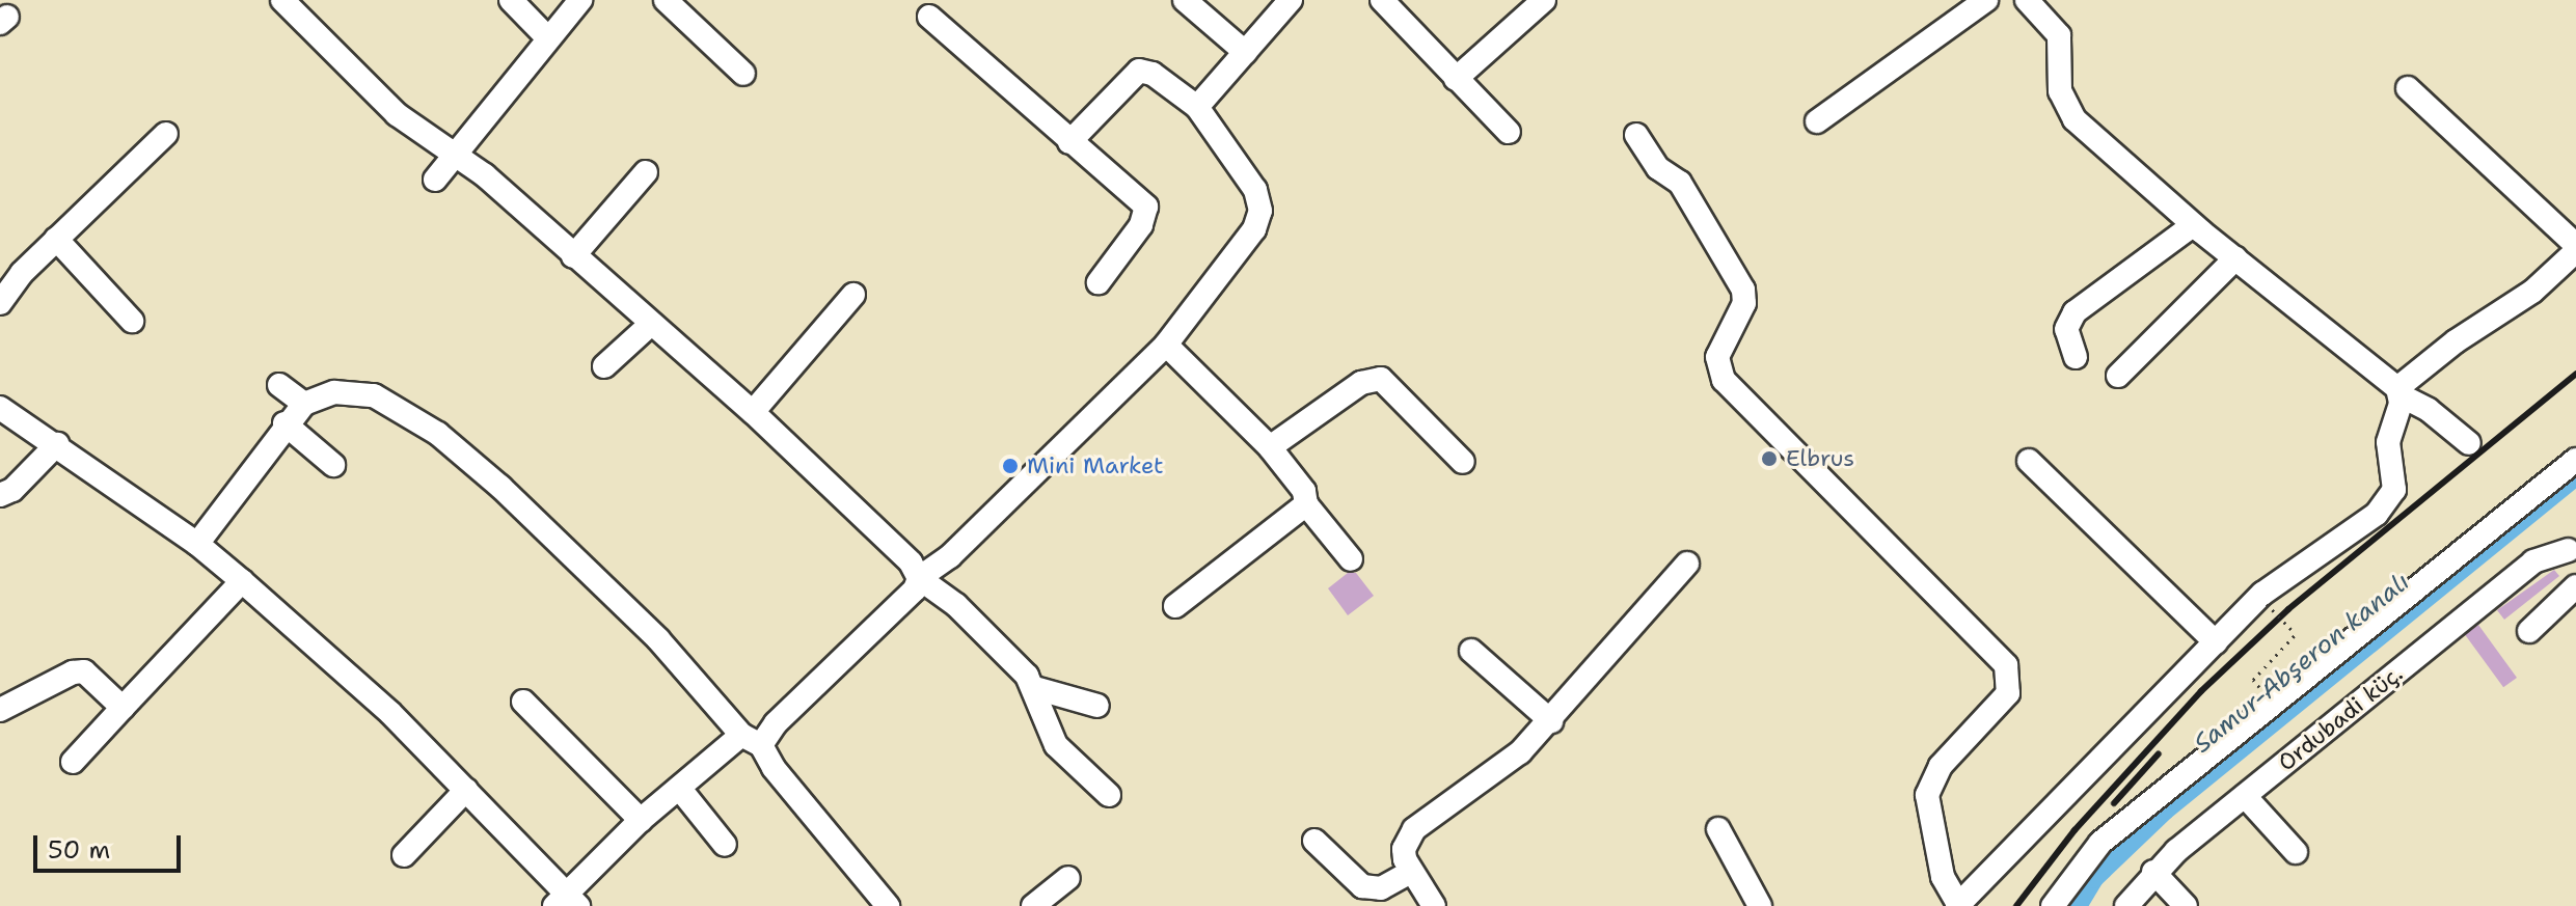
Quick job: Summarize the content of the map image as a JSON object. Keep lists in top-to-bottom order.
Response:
{
  "streets": {
    "street": ["Ordubadi küç."]
  },
  "water": ["Samur-Abşeron kanalı"],
  "places": ["Elbrus", "Mini Market"],
  "scale_bar": "50 m"
}
